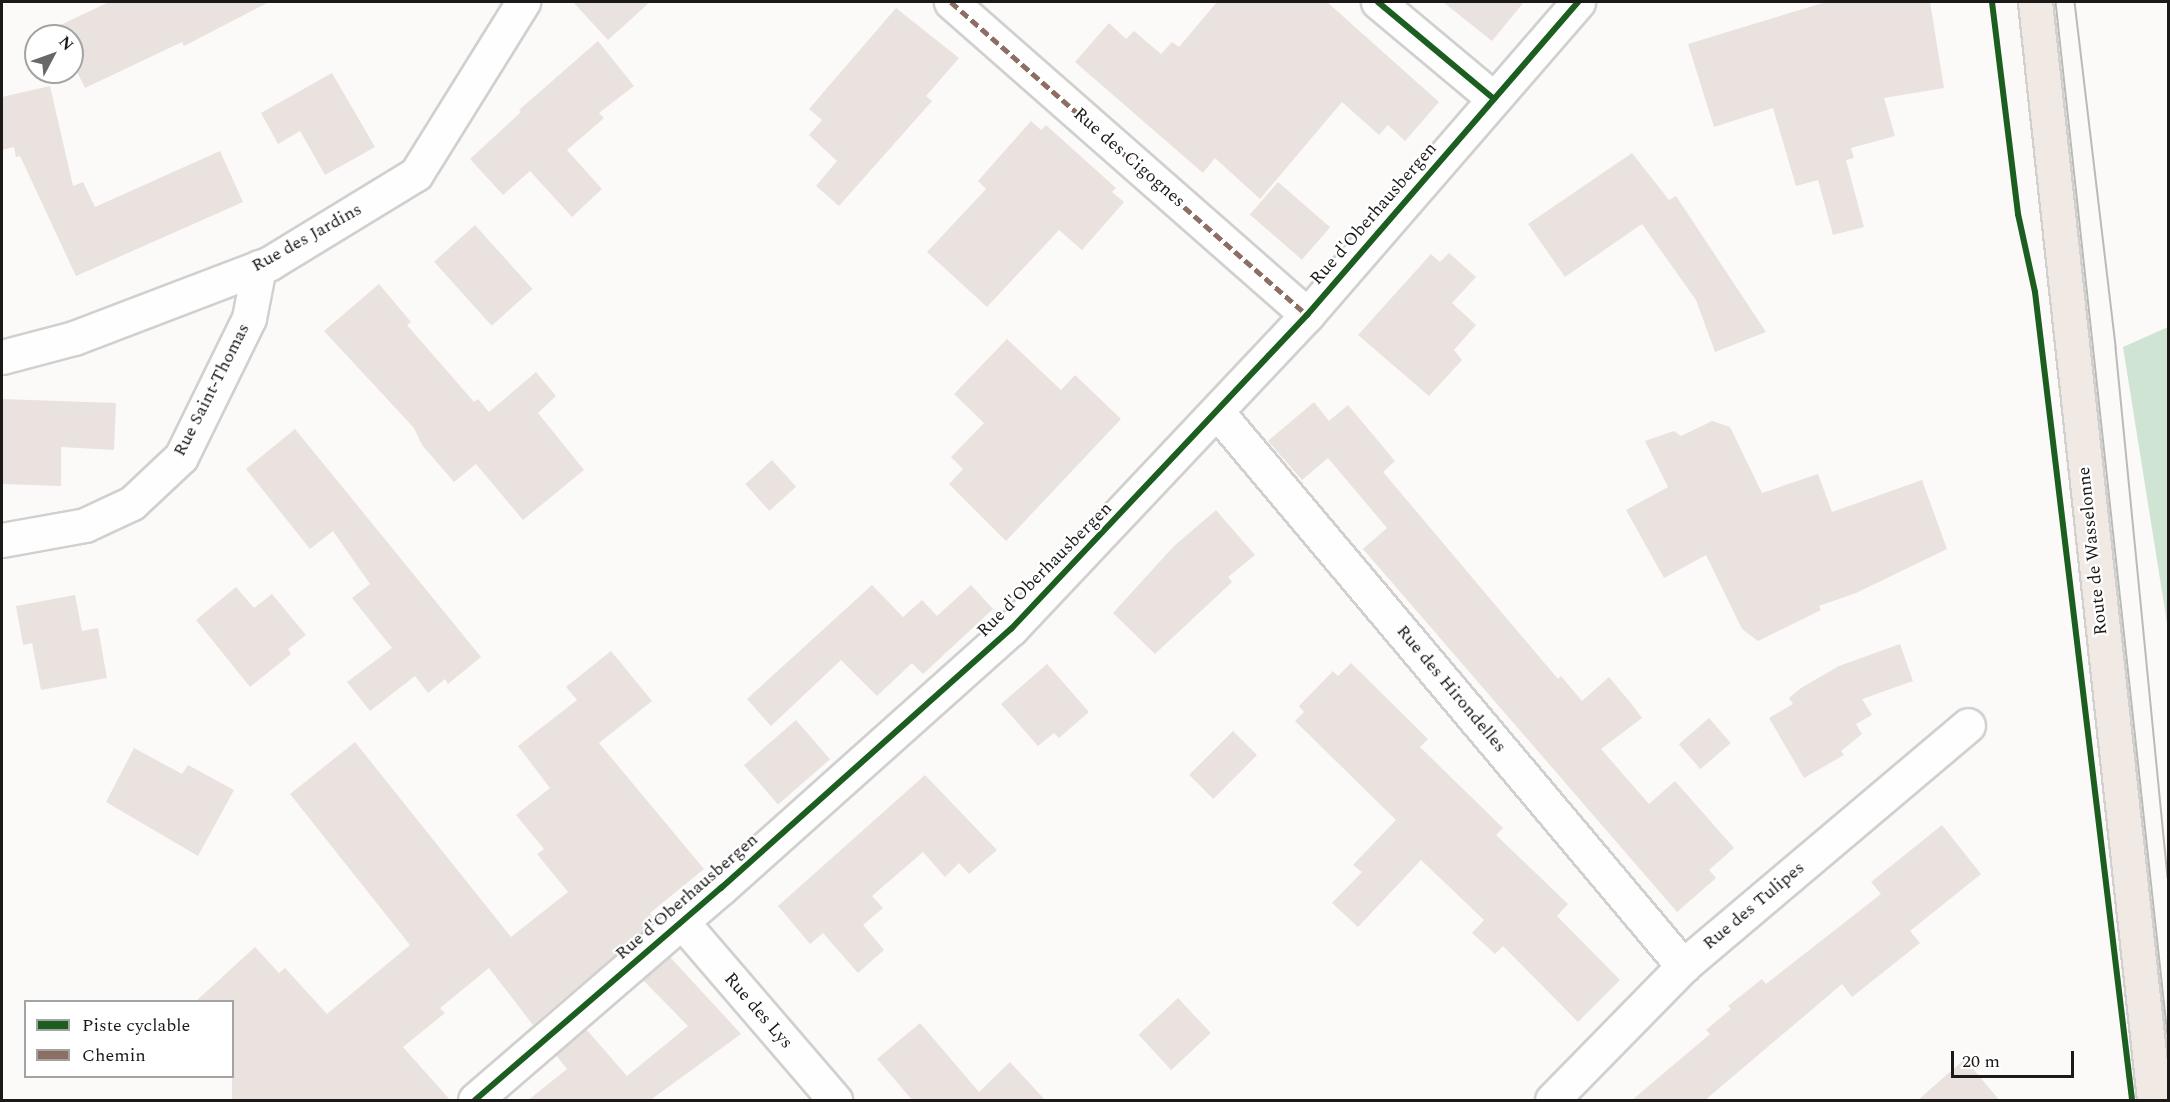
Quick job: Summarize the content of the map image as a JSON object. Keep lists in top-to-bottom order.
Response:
{
  "streets": {
    "main road": ["Route de Wasselonne"],
    "street": [
      "Rue des Cigognes",
      "Rue d'Oberhausbergen",
      "Rue des Jardins",
      "Rue Saint-Thomas",
      "Rue des Hirondelles",
      "Rue des Tulipes",
      "Rue des Lys"
    ]
  },
  "crossings": [
    ["Rue des Cigognes", "Rue d'Oberhausbergen"],
    ["Rue d'Oberhausbergen", "Rue des Hirondelles"],
    ["Rue d'Oberhausbergen", "Rue des Lys"],
    ["Rue des Jardins", "Rue Saint-Thomas"],
    ["Rue des Hirondelles", "Rue des Tulipes"]
  ],
  "legend": ["Piste cyclable", "Chemin"],
  "scale_bar": "20 m",
  "north": "top right"
}
